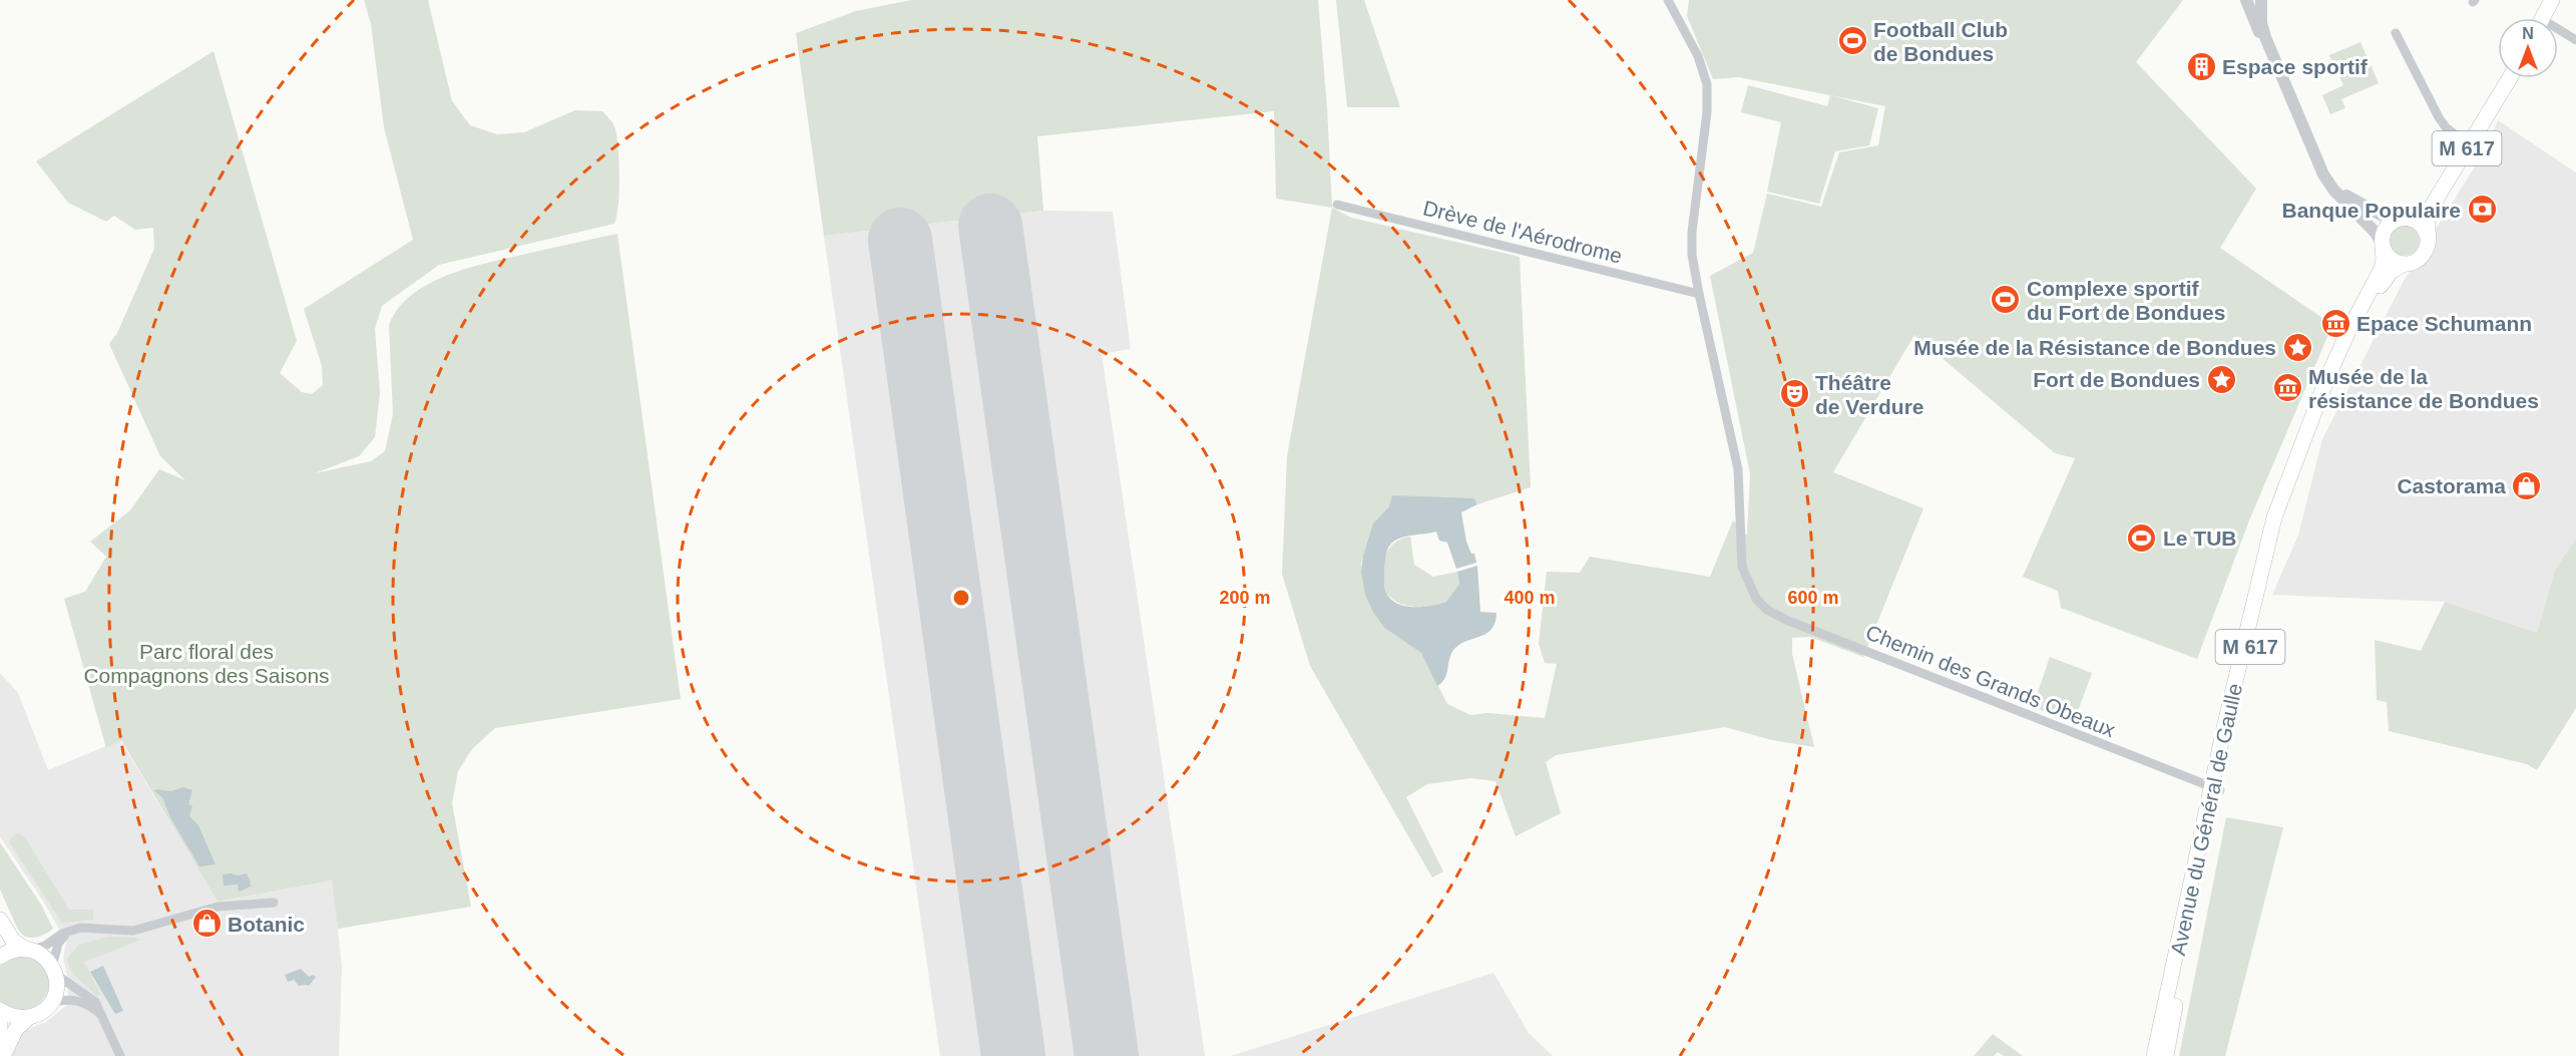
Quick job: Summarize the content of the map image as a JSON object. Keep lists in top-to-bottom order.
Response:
{
  "streets": {
    "main road": ["M 617", "Avenue du Général de Gaulle"],
    "street": ["Drève de l'Aérodrome", "Chemin des Grands Obeaux"]
  },
  "crossings": [
    ["M 617", "Avenue du Général de Gaulle"],
    ["Drève de l'Aérodrome", "Chemin des Grands Obeaux"],
    ["Chemin des Grands Obeaux", "Avenue du Général de Gaulle"]
  ],
  "parks": ["Parc floral des Compagnons des Saisons"],
  "places": {
    "sports": ["Football Club de Bondues", "Complexe sportif du Fort de Bondues", "Le TUB"],
    "building": ["Espace sportif"],
    "bank": ["Banque Populaire"],
    "museum": ["Epace Schumann", "Musée de la résistance de Bondues"],
    "place": ["Musée de la Résistance de Bondues", "Fort de Bondues"],
    "theatre": ["Théâtre de Verdure"],
    "shop": ["Castorama", "Botanic"]
  },
  "north": "top",
  "rings": ["200 m", "400 m", "600 m"]
}
